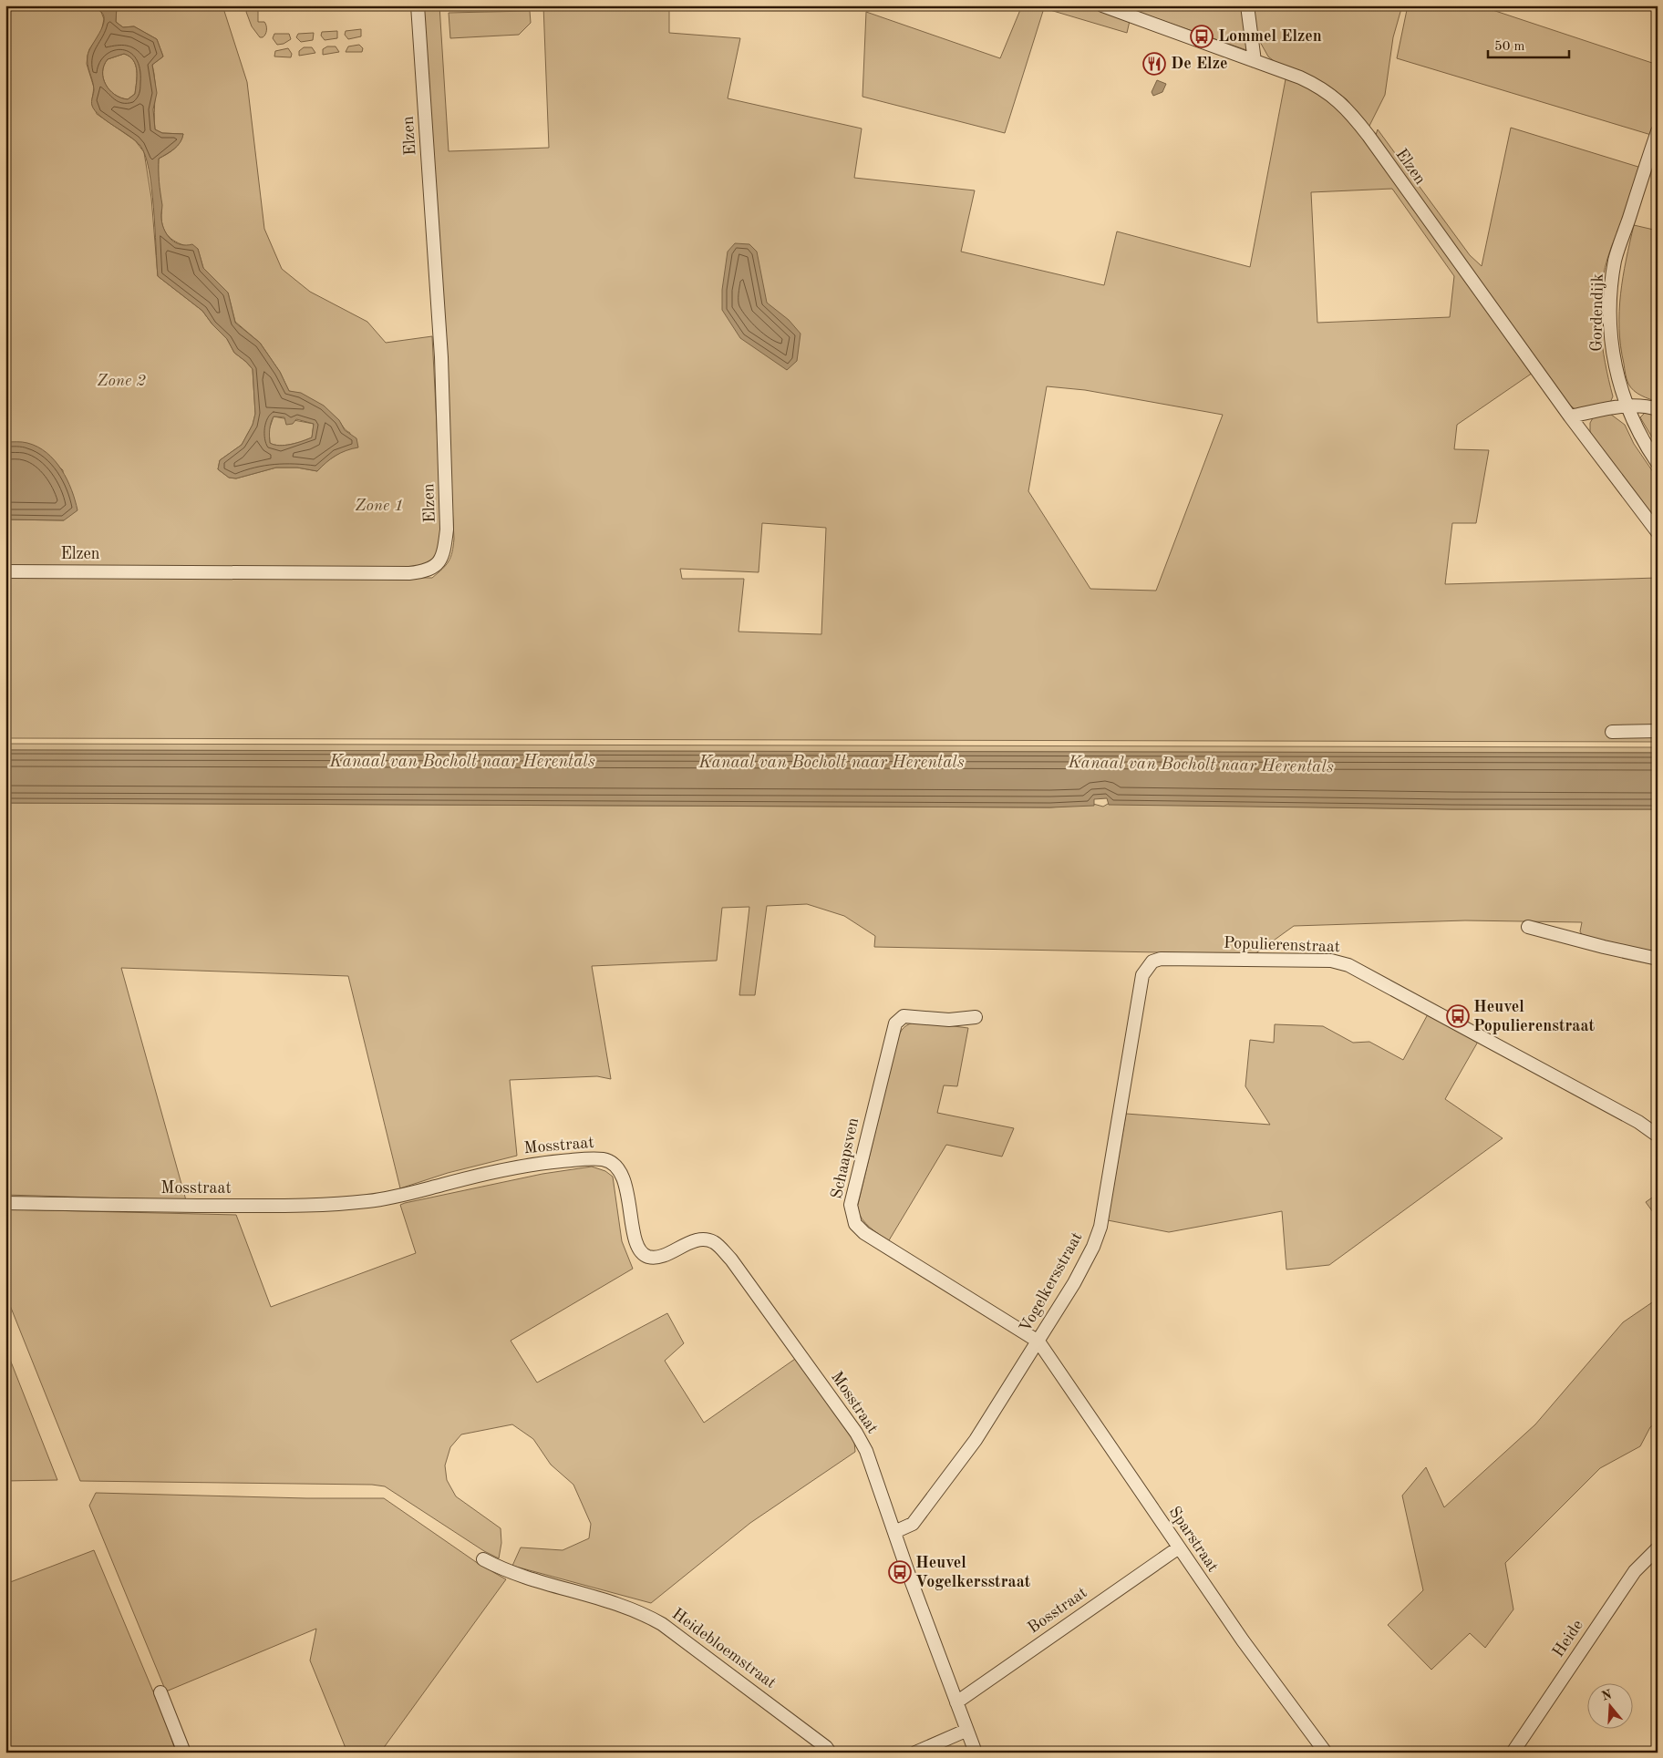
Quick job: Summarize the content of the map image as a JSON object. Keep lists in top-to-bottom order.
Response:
{
  "streets": {
    "street": [
      "Elzen",
      "Gordendijk",
      "Populierenstraat",
      "Mosstraat",
      "Schaapsven",
      "Vogelkersstraat",
      "Sparstraat",
      "Bosstraat",
      "Heide",
      "Heidebloemstraat"
    ]
  },
  "crossings": [
    ["Populierenstraat", "Vogelkersstraat"],
    ["Mosstraat", "Vogelkersstraat"],
    ["Mosstraat", "Bosstraat"],
    ["Schaapsven", "Vogelkersstraat"],
    ["Schaapsven", "Sparstraat"],
    ["Vogelkersstraat", "Sparstraat"],
    ["Sparstraat", "Bosstraat"]
  ],
  "water": ["Kanaal van Bocholt naar Herentals"],
  "parks": ["Zone 2", "Zone 1"],
  "places": {
    "bus stop": ["Lommel Elzen", "Heuvel Populierenstraat", "Heuvel Vogelkersstraat"],
    "restaurant": ["De Elze"]
  },
  "scale_bar": "50 m",
  "north": "top"
}
